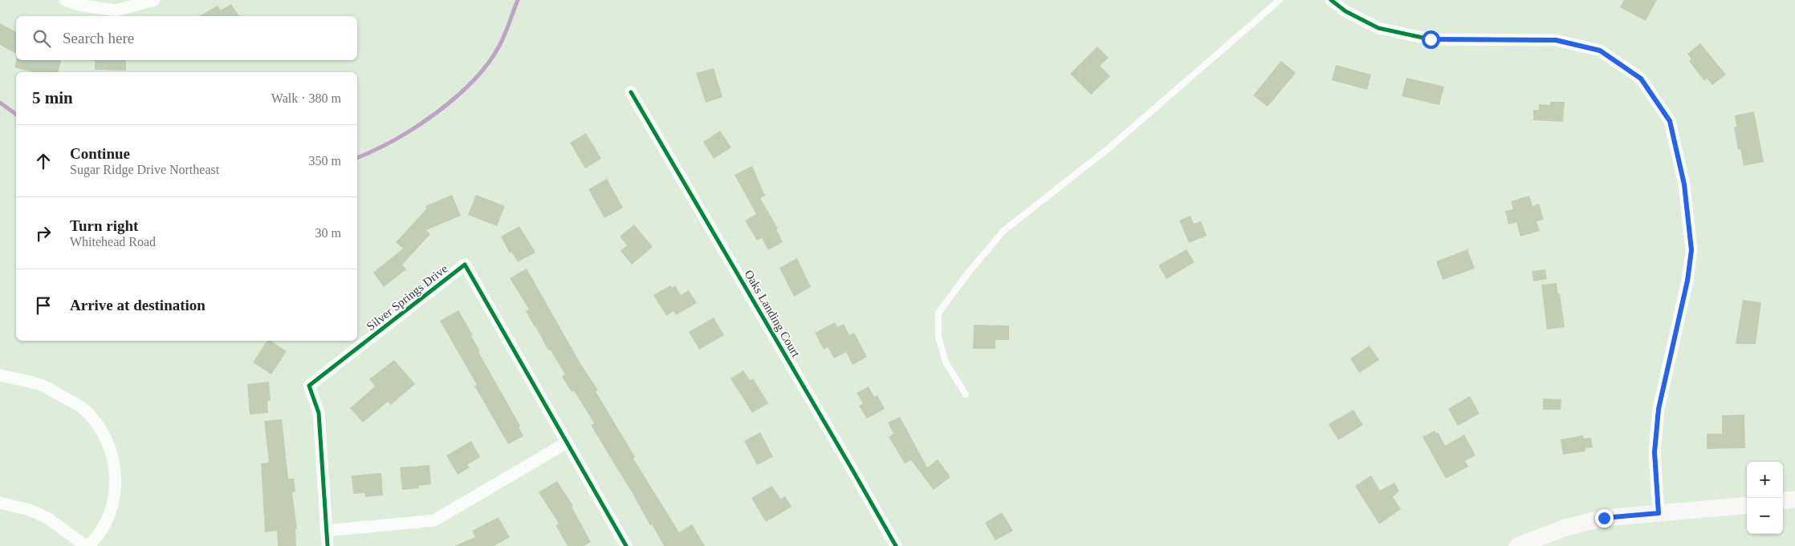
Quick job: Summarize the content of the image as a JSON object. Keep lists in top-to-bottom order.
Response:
{
  "streets": {
    "street": ["Silver Springs Drive", "Oaks Landing Court"]
  },
  "page": {
    "search": "Search here",
    "heading": ["5 min", "Walk · 380 m"],
    "list": [
      ["Continue", "Sugar Ridge Drive Northeast", "350 m"],
      ["Turn right", "Whitehead Road", "30 m"],
      "Arrive at destination"
    ],
    "map_buttons": ["+", "−"]
  }
}
